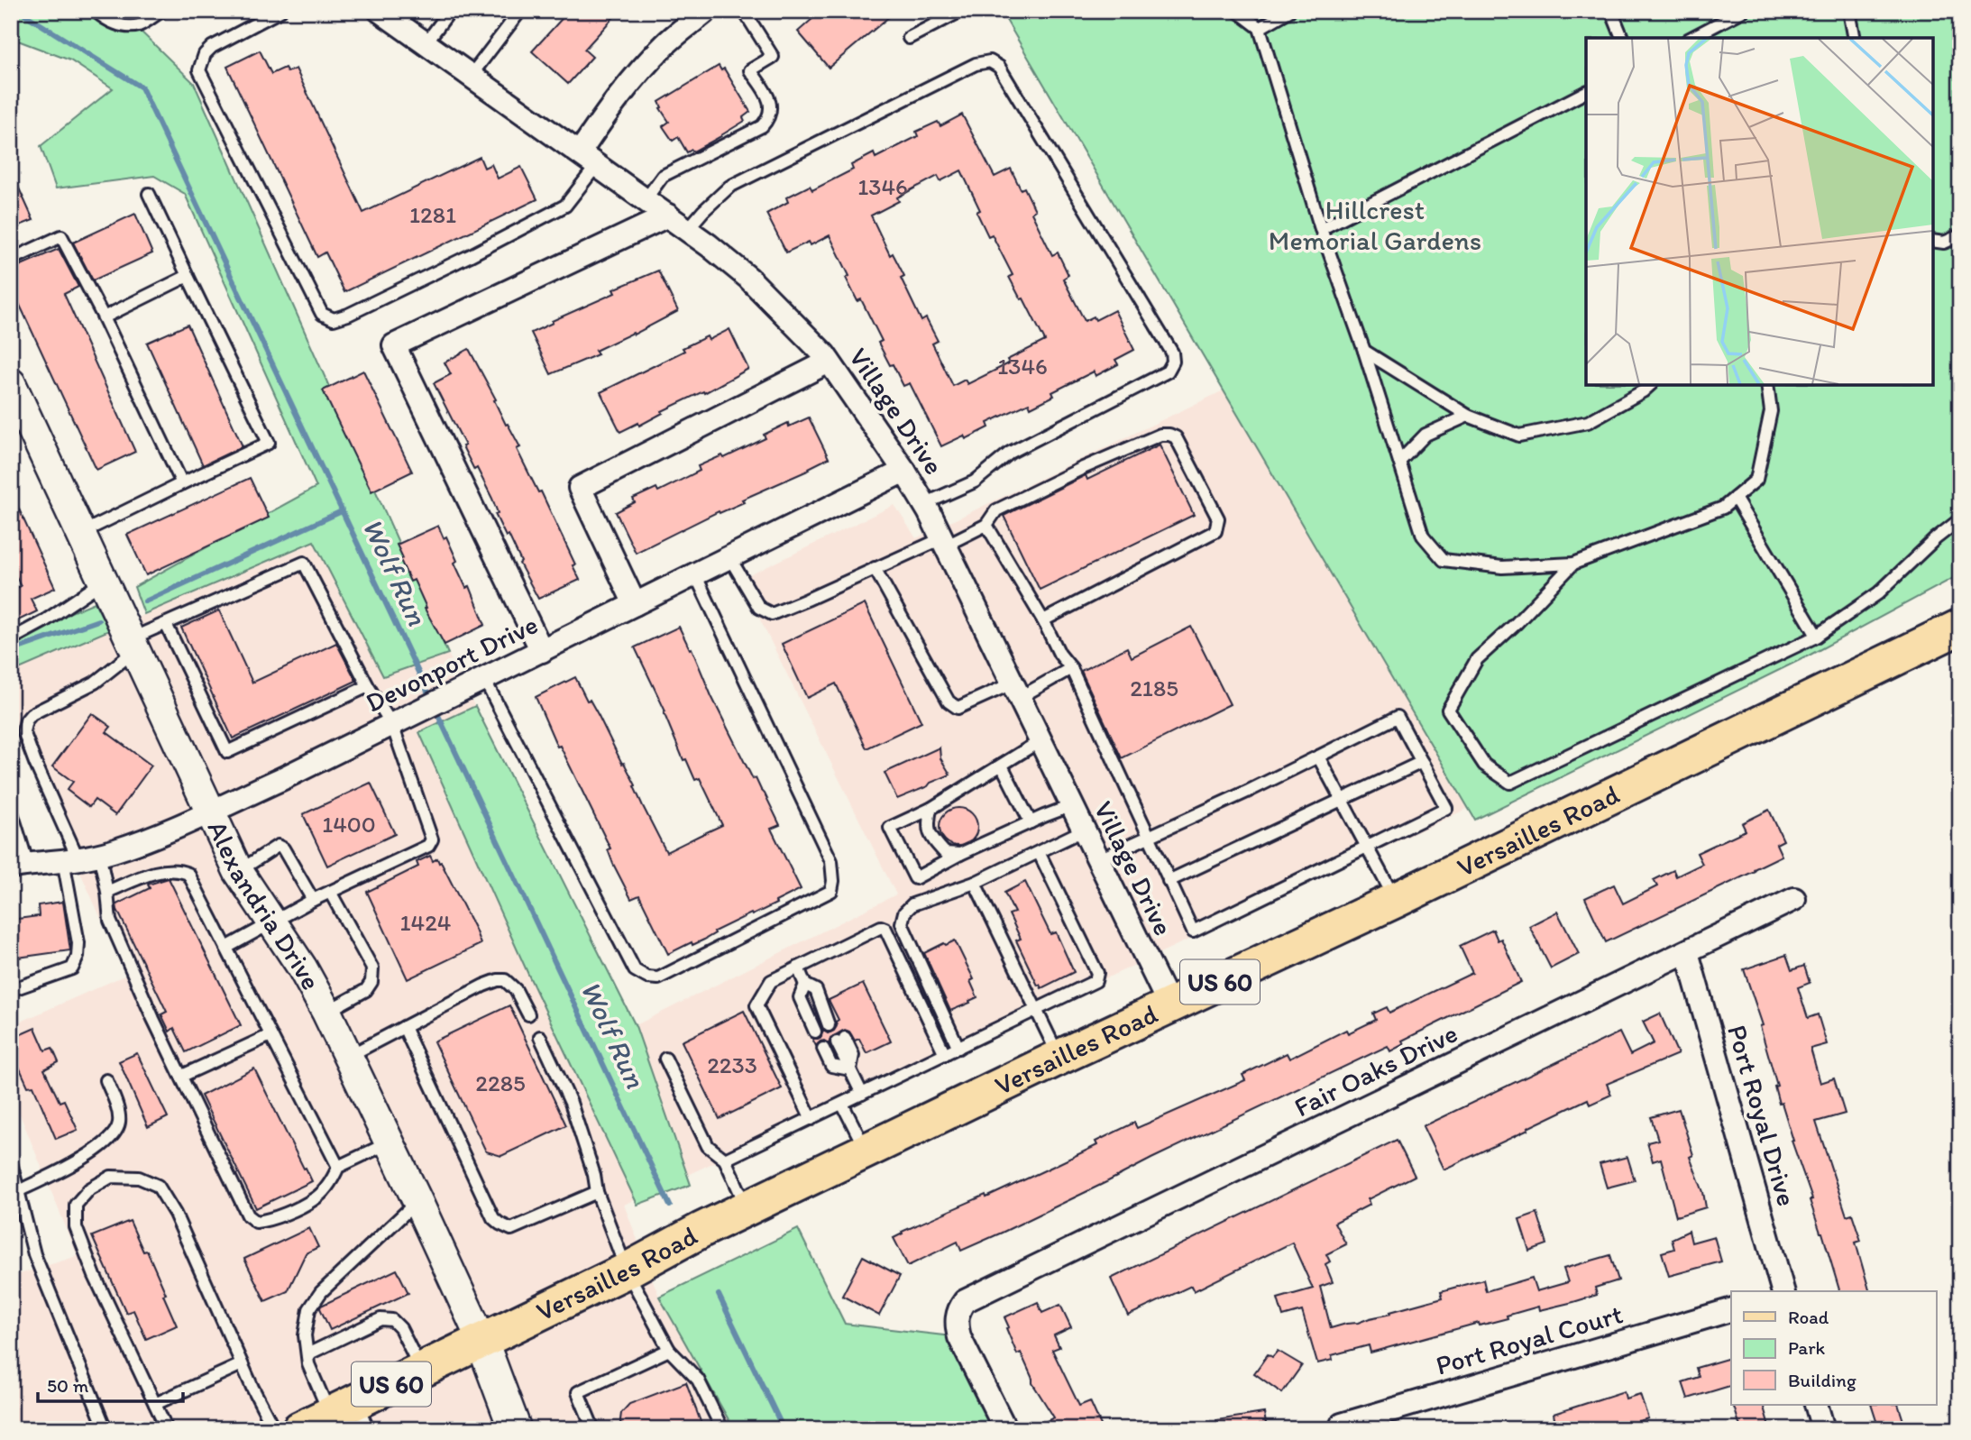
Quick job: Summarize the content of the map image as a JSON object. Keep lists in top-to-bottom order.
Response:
{
  "streets": {
    "main road": ["Versailles Road", "Alexandria Drive", "US 60"],
    "street": [
      "Village Drive",
      "Devonport Drive",
      "Fair Oaks Drive",
      "Port Royal Drive",
      "Port Royal Court"
    ]
  },
  "crossings": [
    ["Village Drive", "Devonport Drive"],
    ["Village Drive", "Versailles Road"],
    ["Devonport Drive", "Alexandria Drive"],
    ["Versailles Road", "Alexandria Drive"],
    ["Fair Oaks Drive", "Port Royal Drive"]
  ],
  "water": ["Wolf Run"],
  "parks": ["Hillcrest Memorial Gardens"],
  "house_numbers": [
    "1346",
    "1281",
    "1346",
    "2185",
    "1400",
    "1424",
    "2233",
    "2285"
  ],
  "legend": ["Road", "Park", "Building"],
  "scale_bar": "50 m"
}
